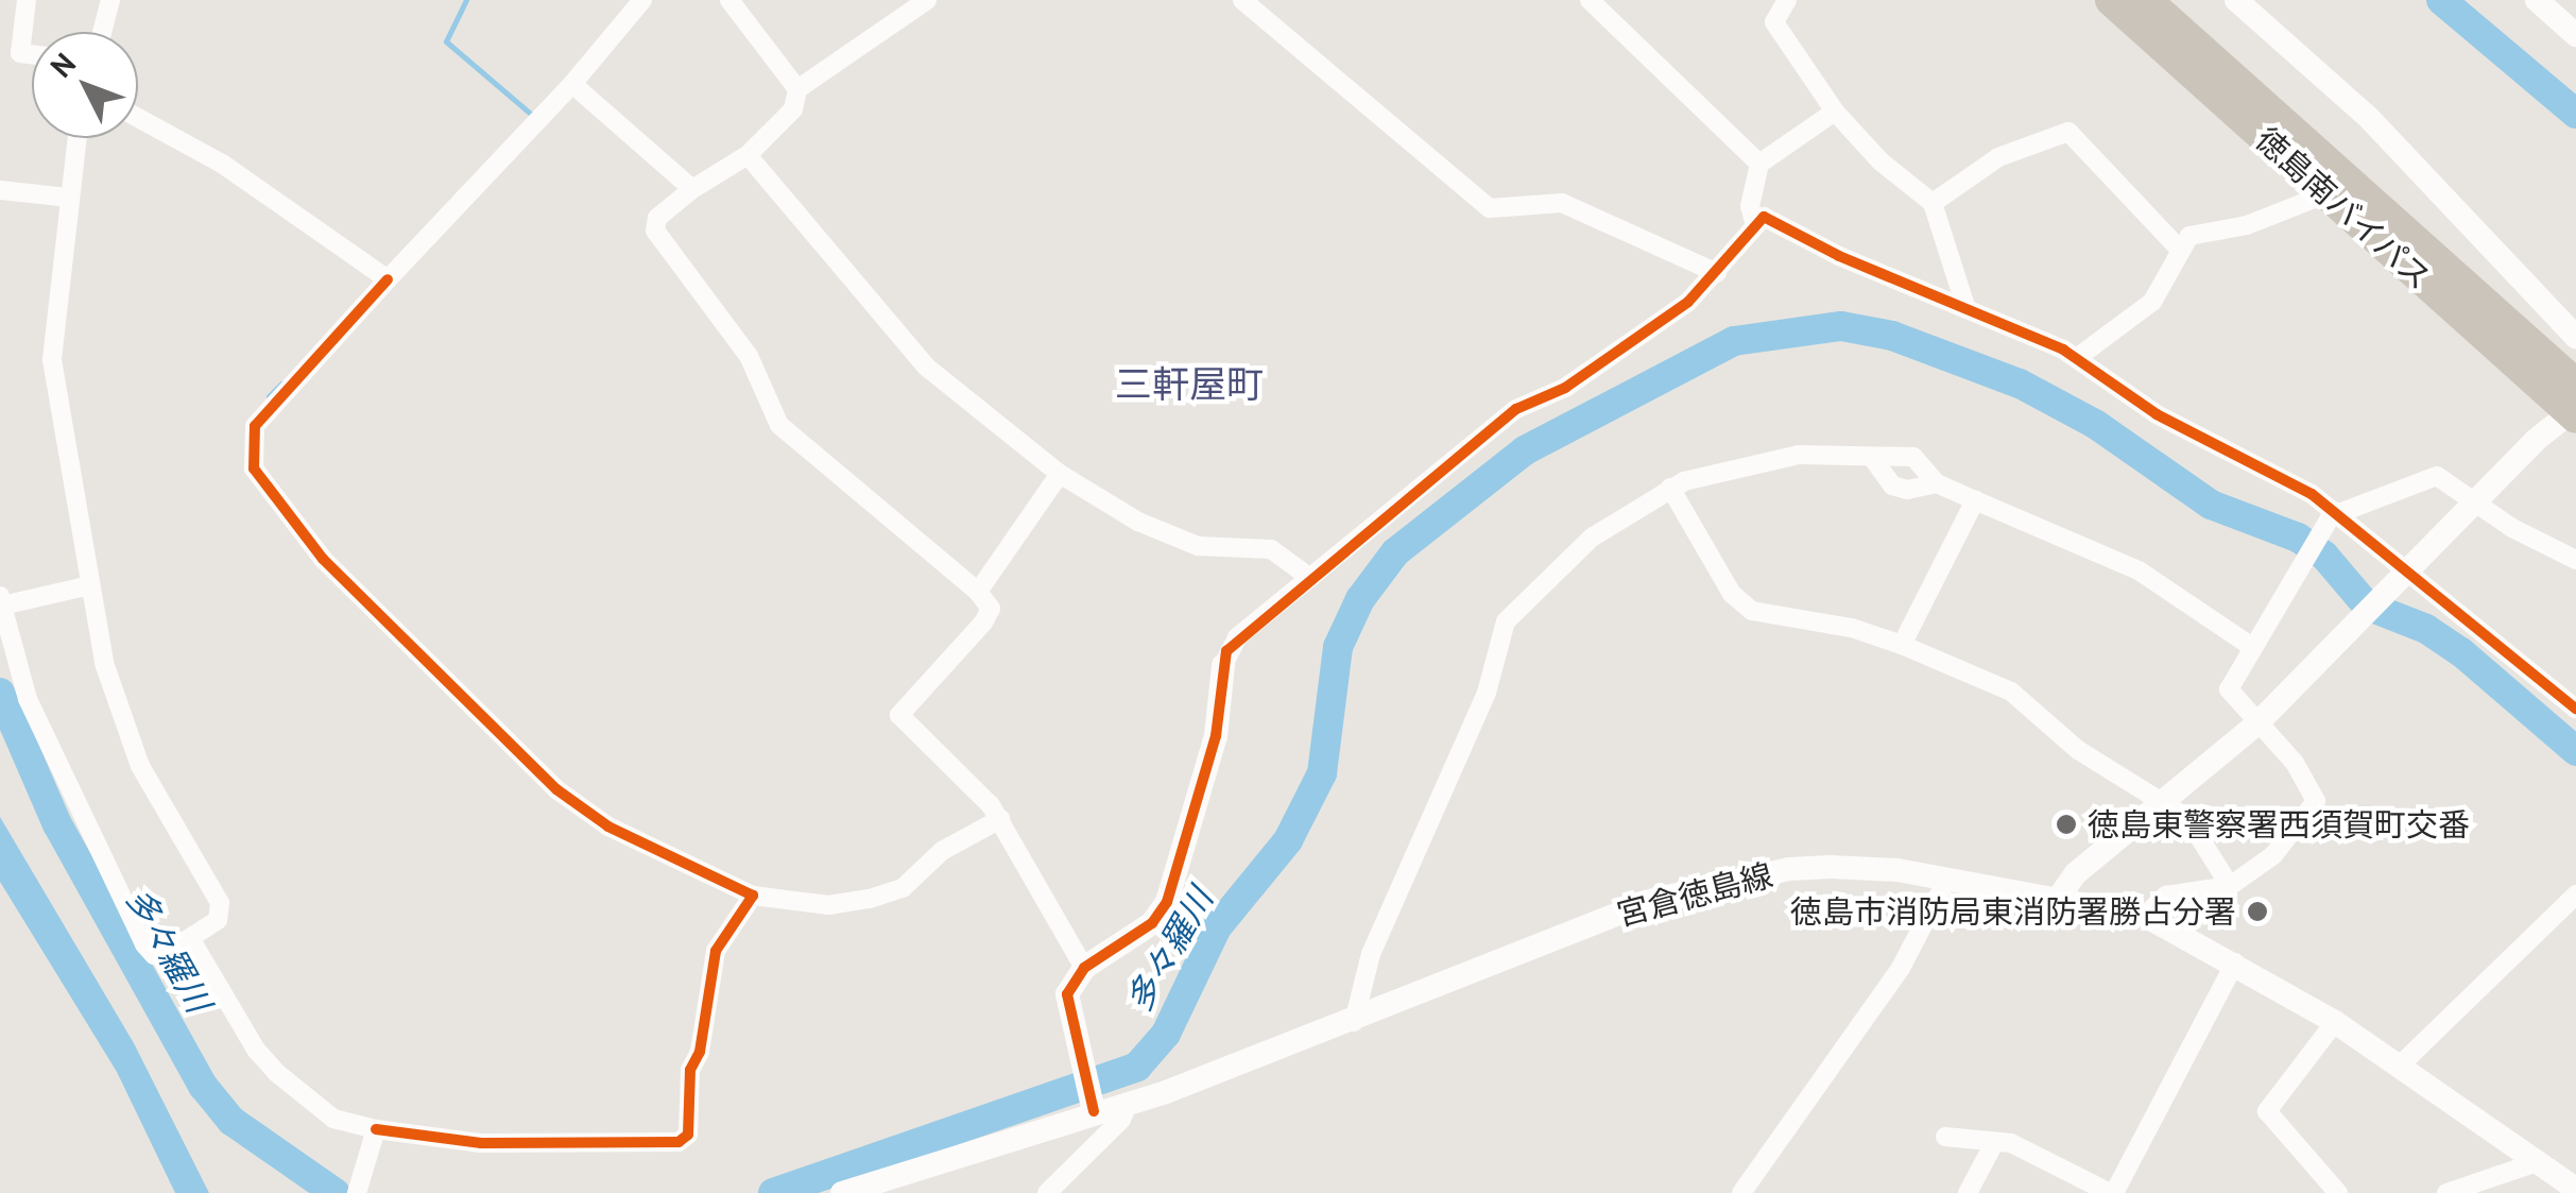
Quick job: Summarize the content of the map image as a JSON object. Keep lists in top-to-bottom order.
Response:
{
  "streets": {
    "highway": ["徳島南バイパス"],
    "main road": ["宮倉徳島線"]
  },
  "districts": ["三軒屋町"],
  "water": ["多々羅川"],
  "places": ["徳島東警察署西須賀町交番", "徳島市消防局東消防署勝占分署"],
  "north": "top left"
}
